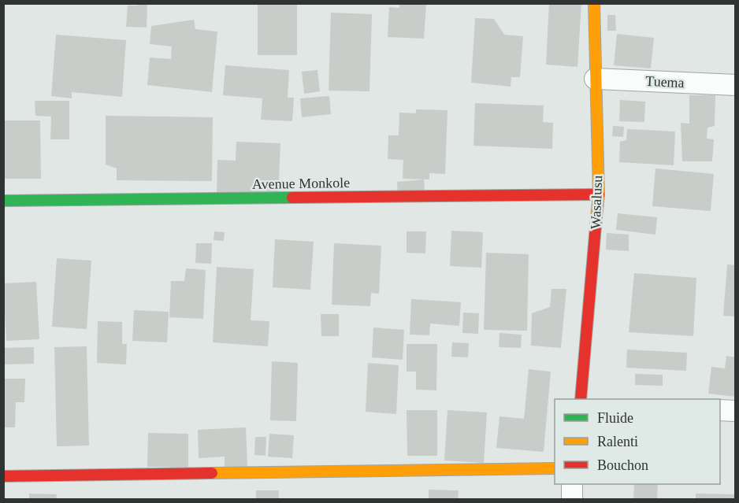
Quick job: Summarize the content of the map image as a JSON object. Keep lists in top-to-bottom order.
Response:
{
  "streets": {
    "street": ["Tuema", "Avenue Monkole", "Wasalusu"]
  },
  "crossings": [
    ["Tuema", "Wasalusu"],
    ["Avenue Monkole", "Wasalusu"]
  ],
  "legend": ["Fluide", "Ralenti", "Bouchon"]
}
